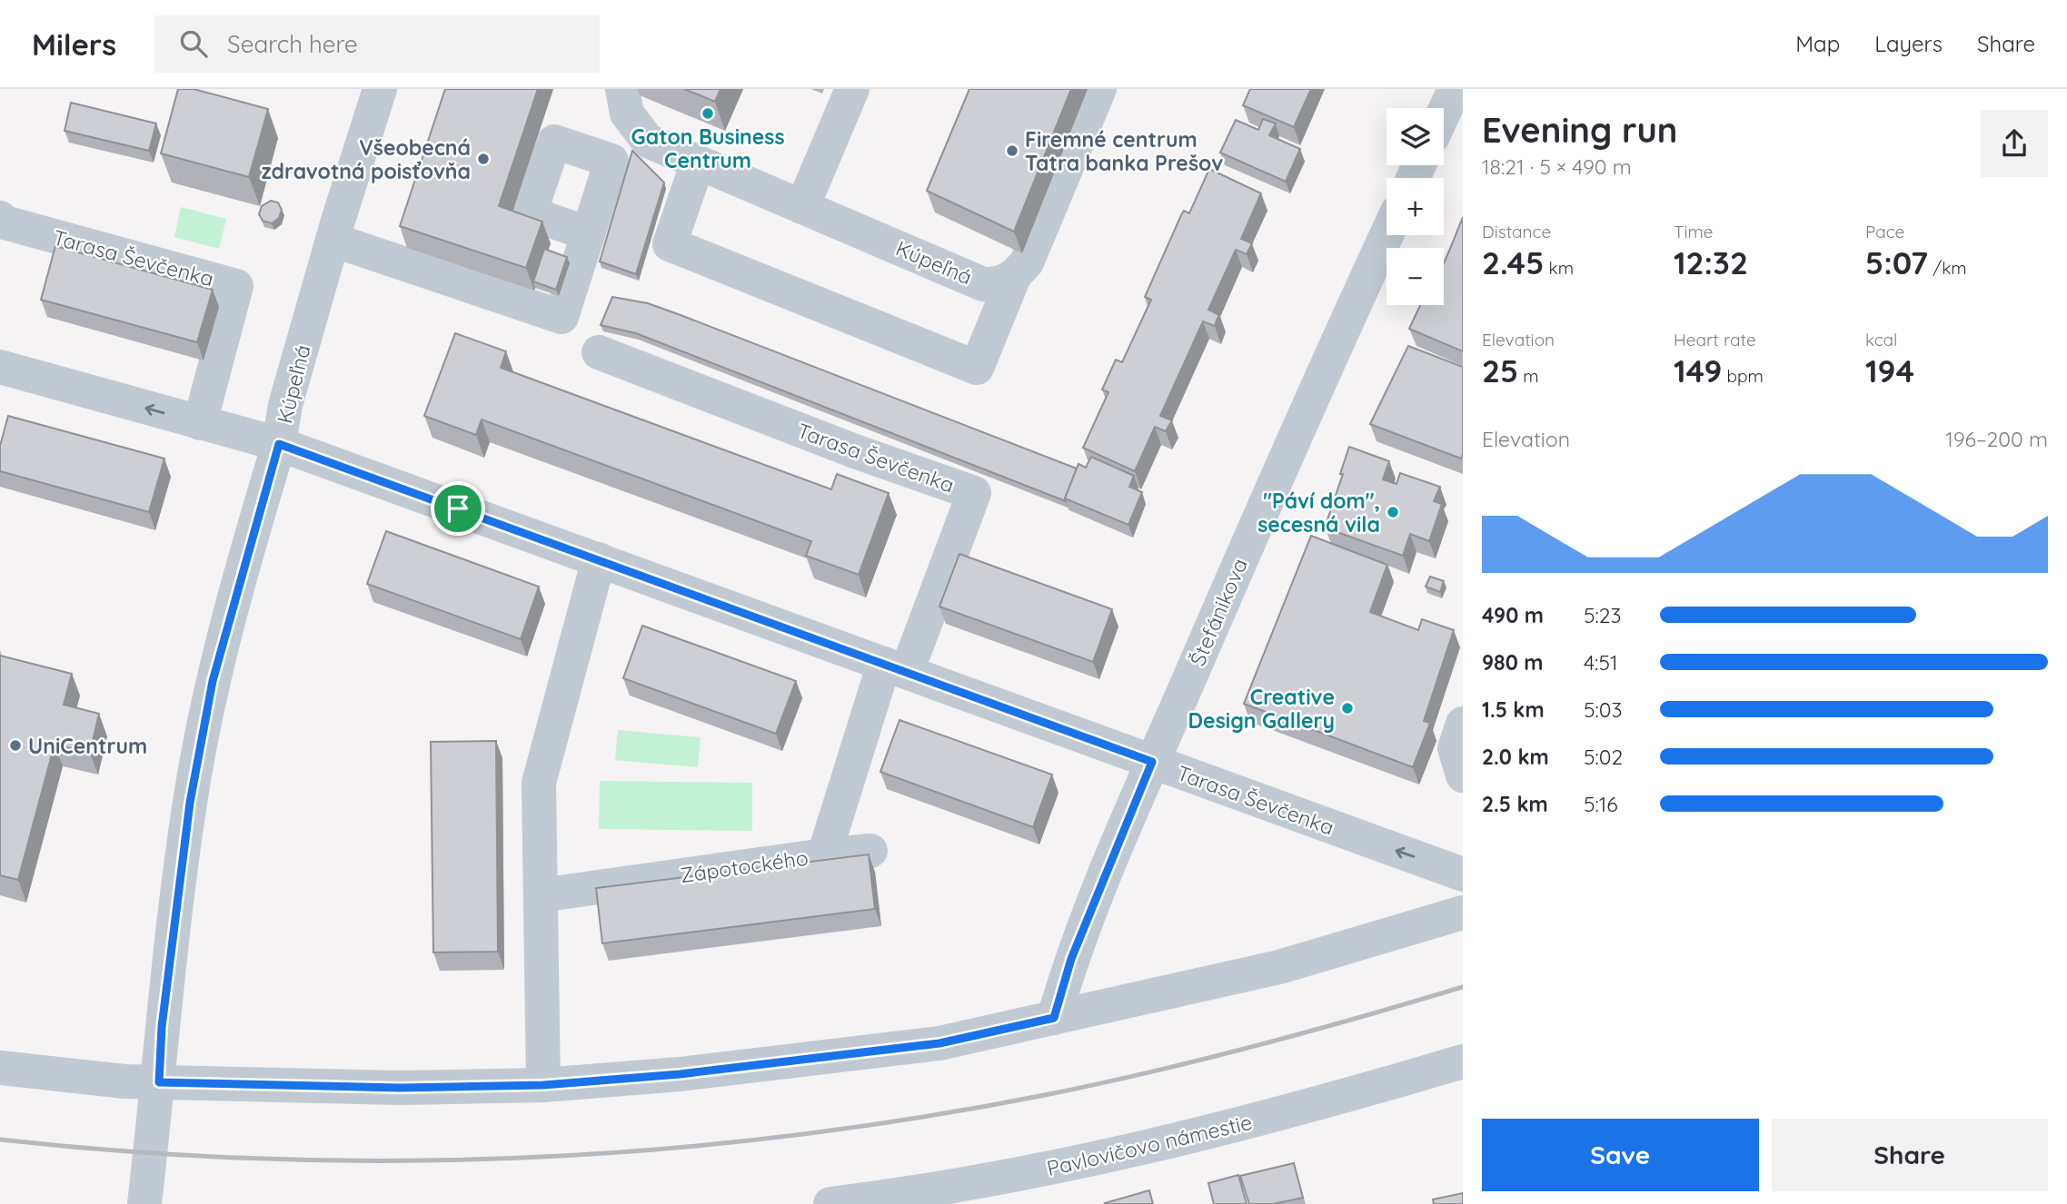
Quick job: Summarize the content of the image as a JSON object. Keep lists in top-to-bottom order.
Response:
{
  "streets": {
    "street": [
      "Tarasa Ševčenka",
      "Kúpeľná",
      "Štefánikova",
      "Zápotockého",
      "Pavlovičovo námestie"
    ]
  },
  "crossings": [
    ["Tarasa Ševčenka", "Štefánikova"],
    ["Tarasa Ševčenka", "Zápotockého"]
  ],
  "places": [
    "Gaton Business Centrum",
    "Firemné centrum Tatra banka Prešov",
    "Všeobecná zdravotná poisťovňa",
    "\"Páví dom\", secesná vila",
    "Creative Design Gallery",
    "UniCentrum"
  ],
  "page": {
    "header": "Milers",
    "search": "Search here",
    "nav": ["Map", "Layers", "Share"],
    "heading": ["Evening run", "18:21 · 5 × 490 m"],
    "map_buttons": ["+", "−"],
    "stats": [
      ["Distance", "2.45 km"],
      ["Time", "12:32"],
      ["Pace", "5:07 /km"],
      ["Elevation", "25 m"],
      ["Heart rate", "149 bpm"],
      ["kcal", "194"]
    ],
    "chart": ["Elevation", "196–200 m"],
    "list": [
      {
        "name": "490 m",
        "note": "5:23"
      },
      {
        "name": "980 m",
        "note": "4:51"
      },
      {
        "name": "1.5 km",
        "note": "5:03"
      },
      {
        "name": "2.0 km",
        "note": "5:02"
      },
      {
        "name": "2.5 km",
        "note": "5:16"
      }
    ],
    "buttons": ["Save", "Share"]
  }
}
